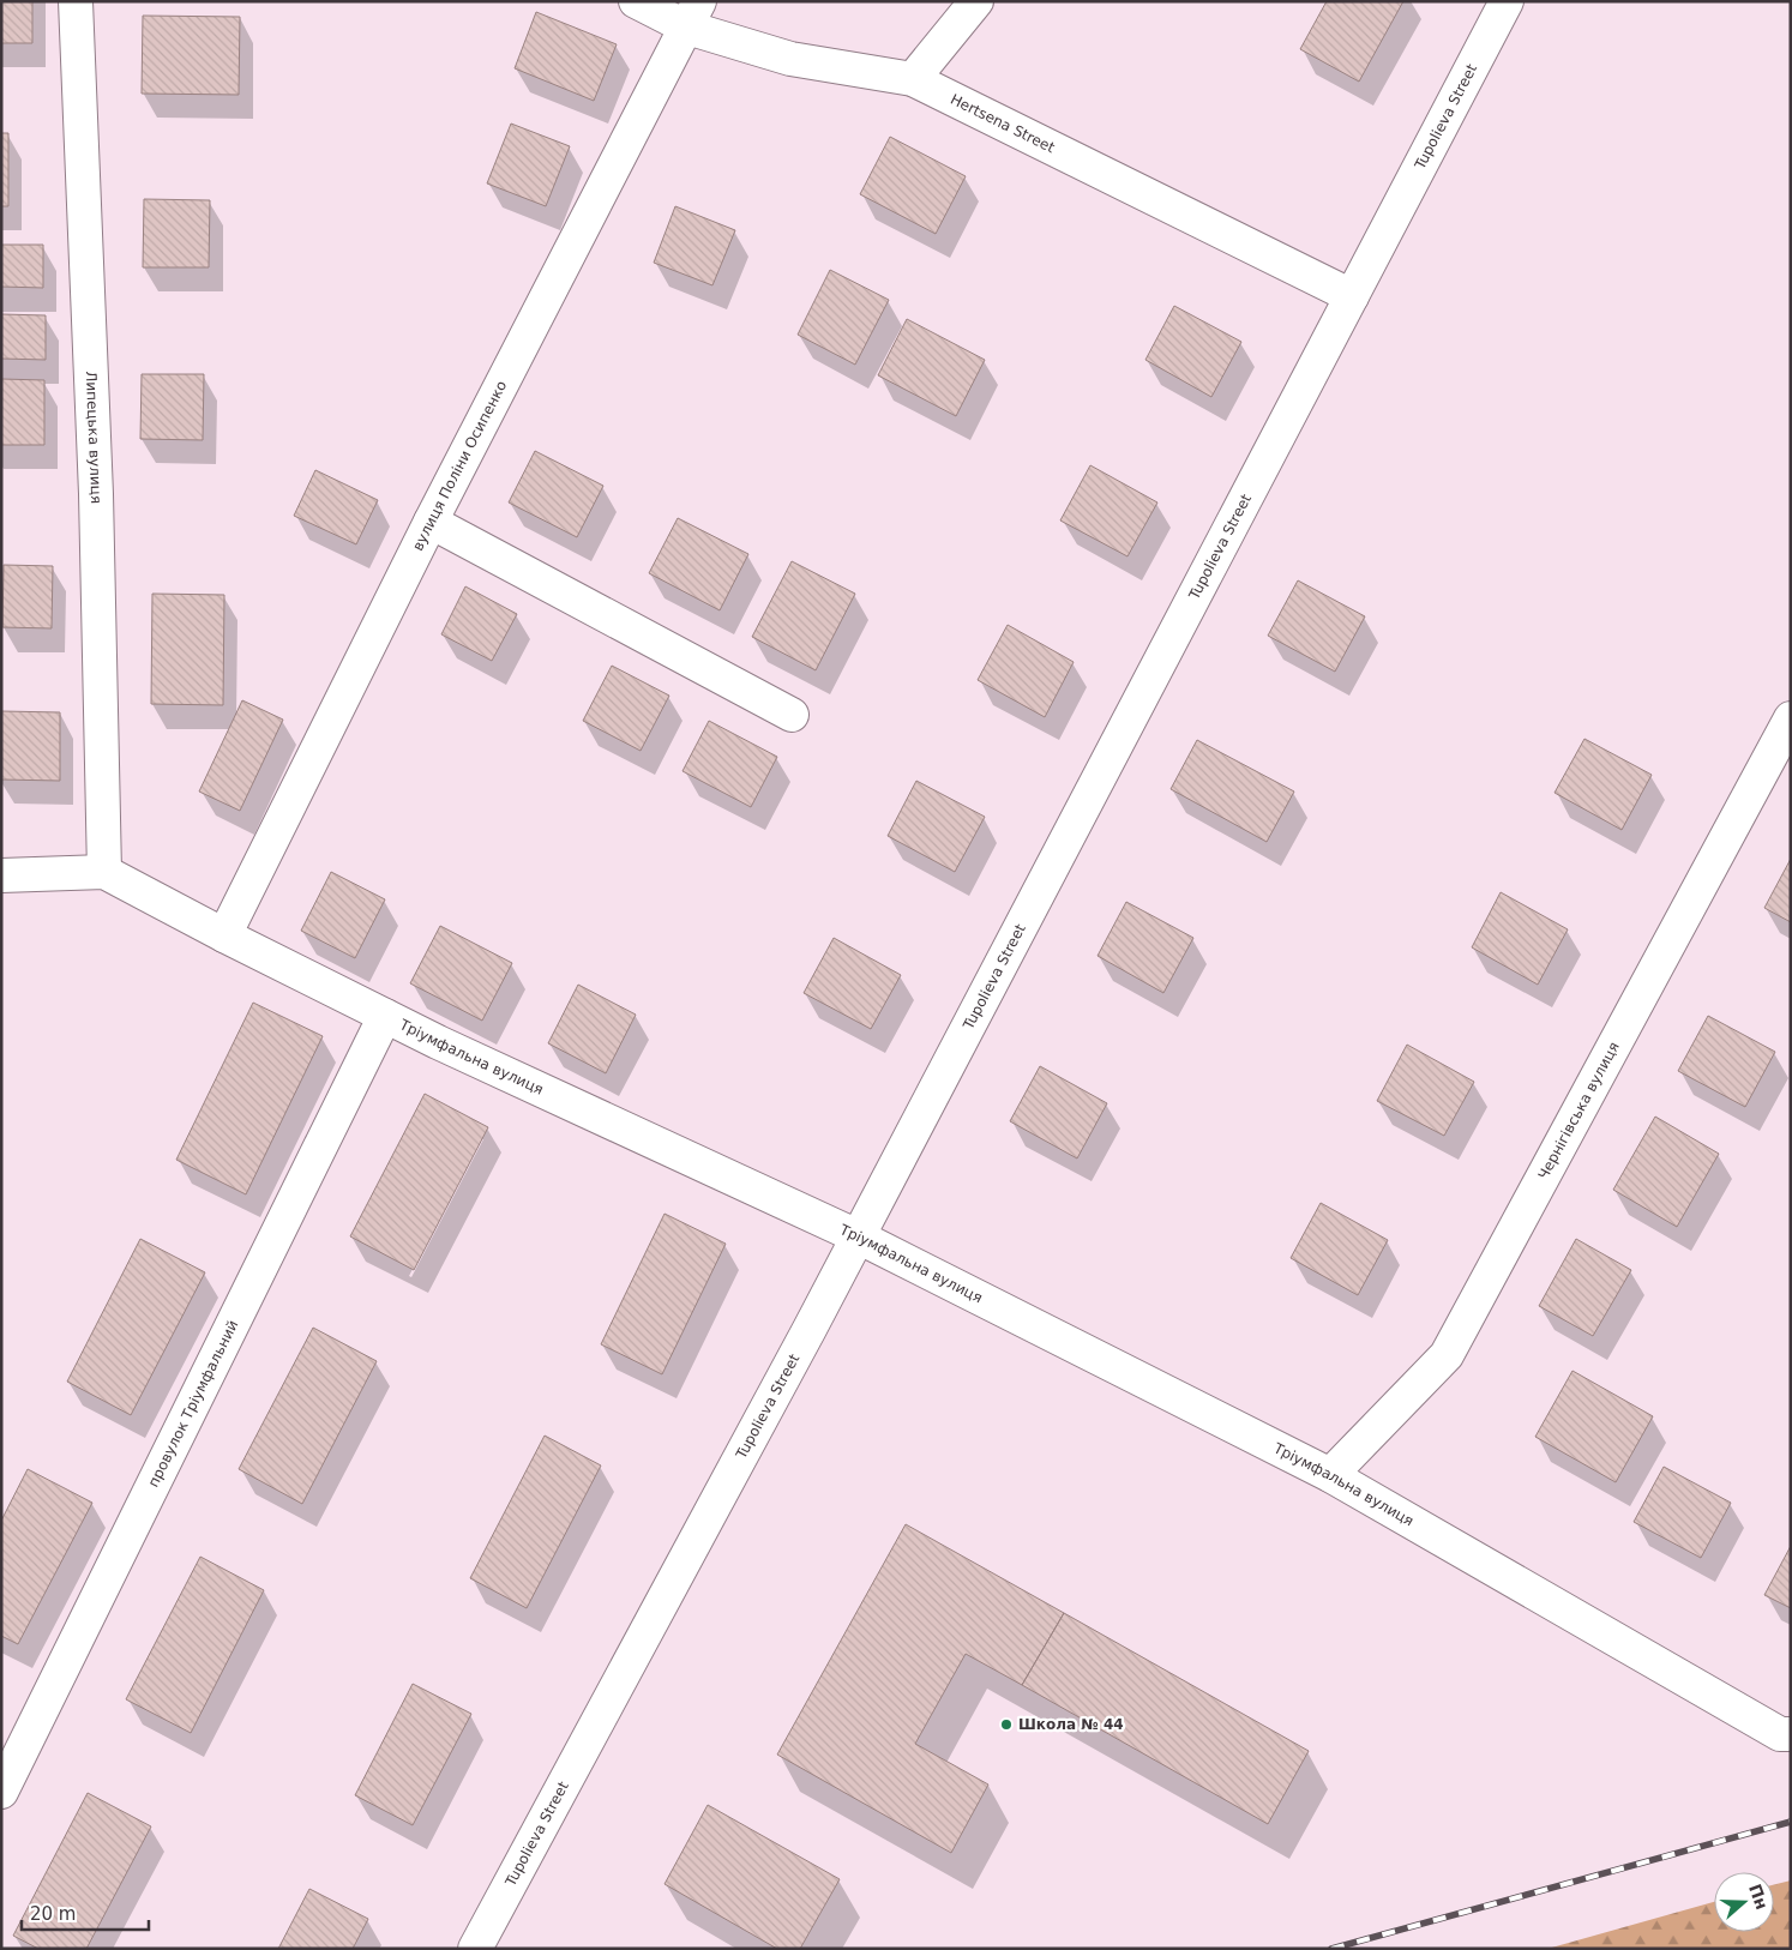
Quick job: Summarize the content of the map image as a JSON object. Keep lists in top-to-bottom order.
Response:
{
  "streets": {
    "street": [
      "Tupolieva Street",
      "Hertsena Street",
      "Липецька вулиця",
      "вулиця Поліни Осипенко",
      "Тріумфальна вулиця",
      "Чернігівська вулиця",
      "провулок Тріумфальний"
    ]
  },
  "crossings": [
    ["Tupolieva Street", "Hertsena Street"],
    ["Tupolieva Street", "Тріумфальна вулиця"],
    ["Hertsena Street", "вулиця Поліни Осипенко"],
    ["Липецька вулиця", "Тріумфальна вулиця"],
    ["вулиця Поліни Осипенко", "Тріумфальна вулиця"],
    ["Тріумфальна вулиця", "Чернігівська вулиця"],
    ["Тріумфальна вулиця", "провулок Тріумфальний"]
  ],
  "places": ["Школа № 44"],
  "scale_bar": "20 m",
  "north": "right"
}
